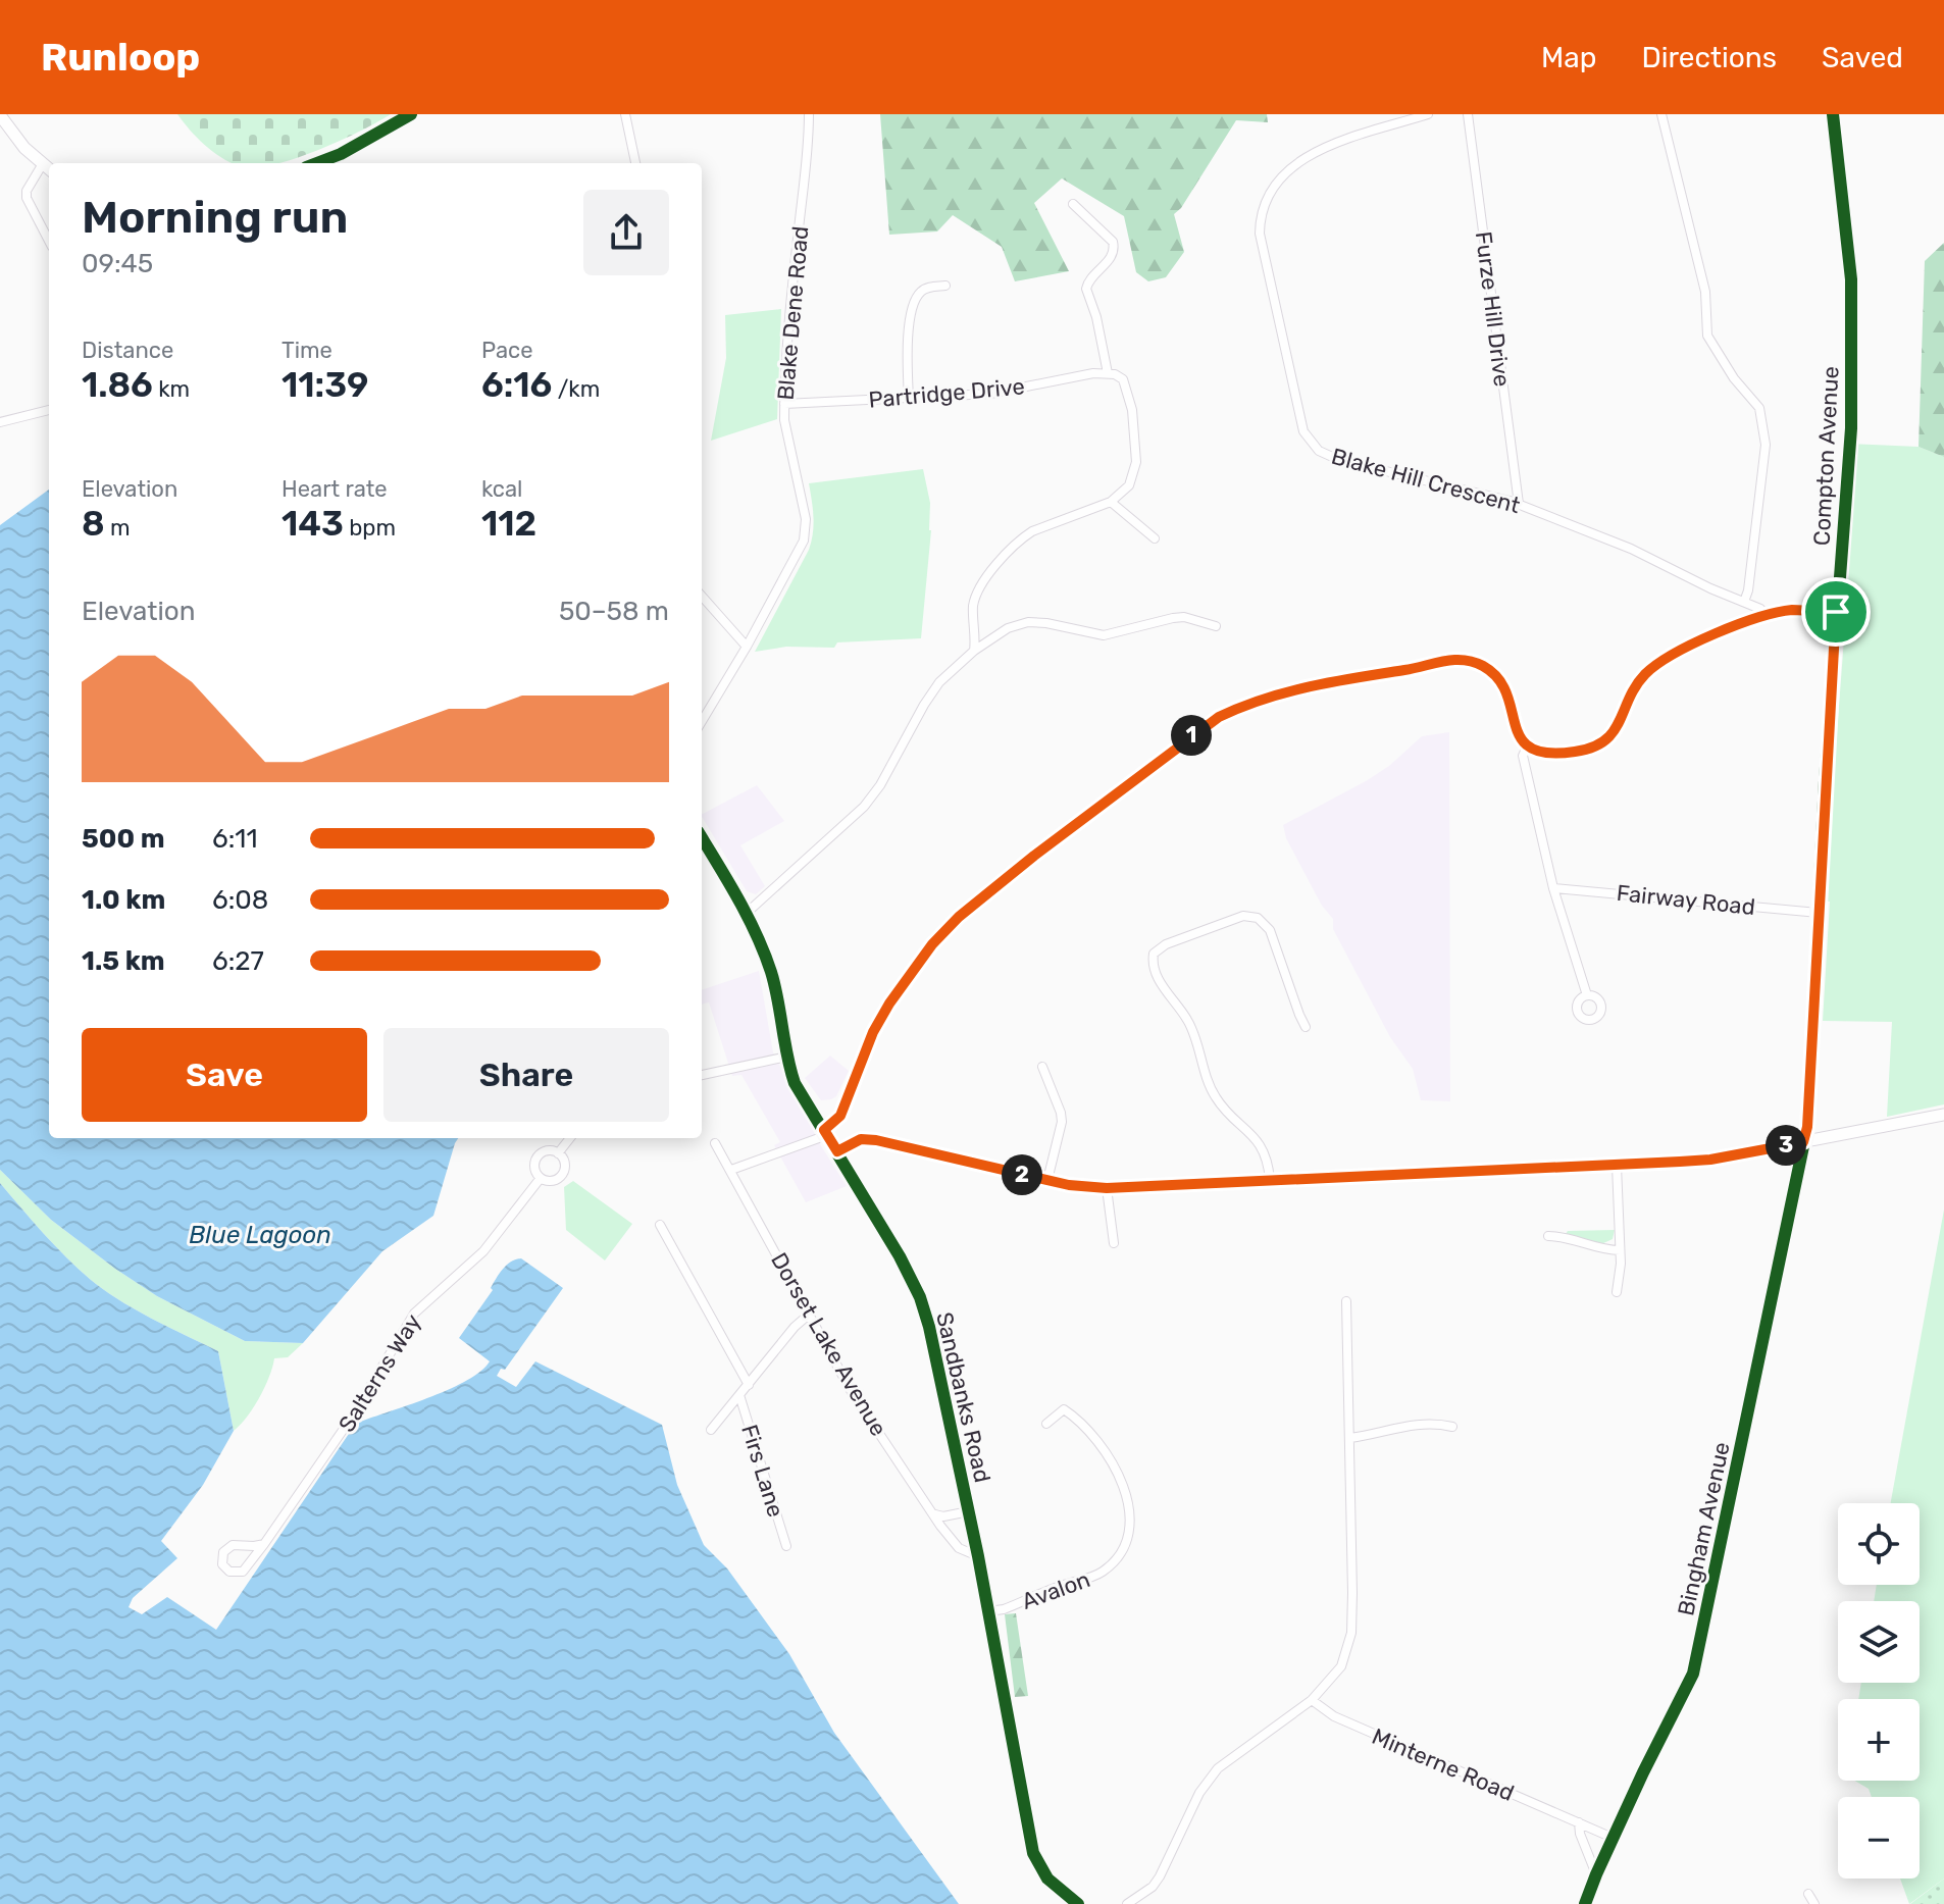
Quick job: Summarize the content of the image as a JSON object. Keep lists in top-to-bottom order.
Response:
{
  "streets": {
    "street": [
      "Furze Hill Drive",
      "Blake Dene Road",
      "Partridge Drive",
      "Compton Avenue",
      "Blake Hill Crescent",
      "Fairway Road",
      "Dorset Lake Avenue",
      "Salterns Way",
      "Sandbanks Road",
      "Firs Lane",
      "Bingham Avenue",
      "Avalon",
      "Minterne Road"
    ]
  },
  "crossings": [
    ["Furze Hill Drive", "Blake Hill Crescent"],
    ["Blake Dene Road", "Partridge Drive"],
    ["Compton Avenue", "Fairway Road"],
    ["Compton Avenue", "Bingham Avenue"],
    ["Dorset Lake Avenue", "Sandbanks Road"],
    ["Sandbanks Road", "Avalon"],
    ["Bingham Avenue", "Minterne Road"]
  ],
  "water": ["Blue Lagoon"],
  "page": {
    "header": "Runloop",
    "nav": ["Map", "Directions", "Saved"],
    "heading": ["Morning run", "09:45"],
    "stats": [
      ["Distance", "1.86 km"],
      ["Time", "11:39"],
      ["Pace", "6:16 /km"],
      ["Elevation", "8 m"],
      ["Heart rate", "143 bpm"],
      ["kcal", "112"]
    ],
    "chart": ["Elevation", "50–58 m"],
    "pins": ["1", "3", "2"],
    "list": [
      {
        "name": "500 m",
        "note": "6:11"
      },
      {
        "name": "1.0 km",
        "note": "6:08"
      },
      {
        "name": "1.5 km",
        "note": "6:27"
      }
    ],
    "buttons": ["Save", "Share"],
    "map_buttons": ["+", "−"]
  }
}
